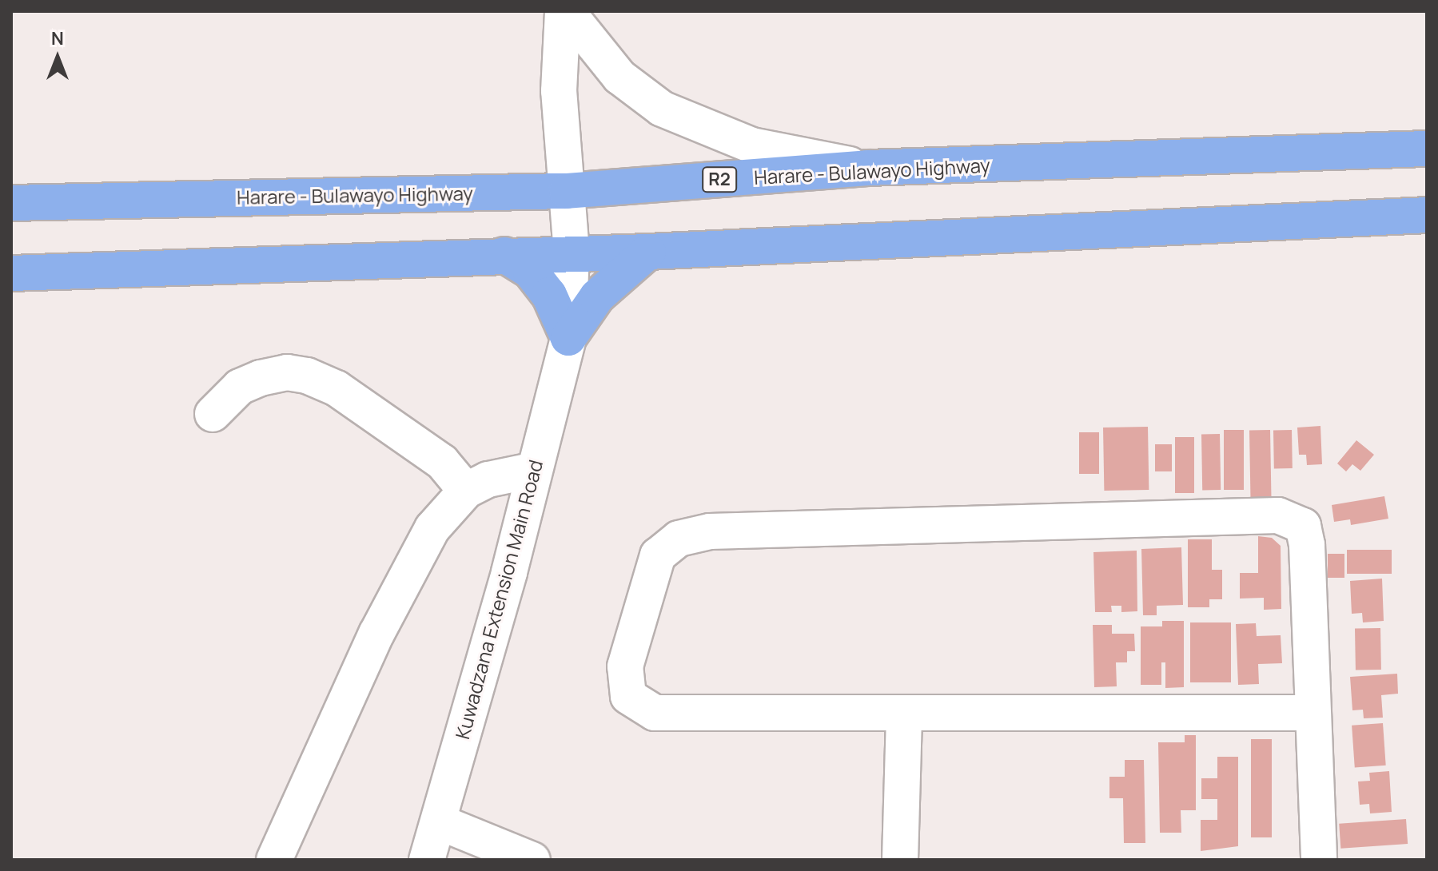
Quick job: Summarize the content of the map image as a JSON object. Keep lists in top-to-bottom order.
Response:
{
  "streets": {
    "highway": ["Harare - Bulawayo Highway", "R2"],
    "street": ["Kuwadzana Extension Main Road"]
  },
  "crossings": [
    ["Harare - Bulawayo Highway", "Kuwadzana Extension Main Road"]
  ],
  "north": "top"
}
